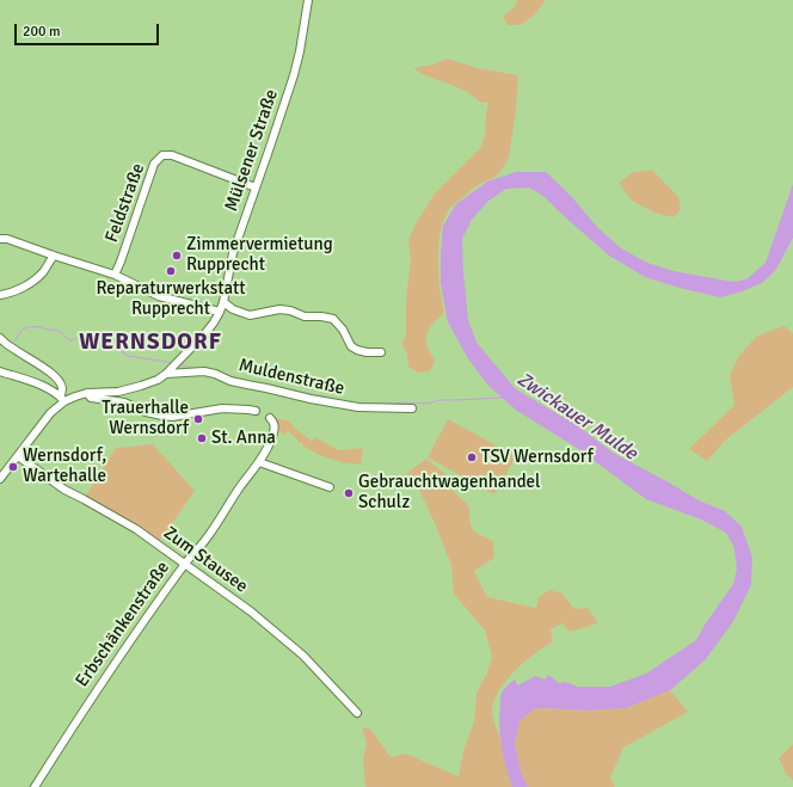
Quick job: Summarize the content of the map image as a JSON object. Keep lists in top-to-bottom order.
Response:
{
  "streets": {
    "street": [
      "Mülsener Straße",
      "Feldstraße",
      "Muldenstraße",
      "Zum Stausee",
      "Erbschänkenstraße"
    ]
  },
  "crossings": [
    ["Mülsener Straße", "Feldstraße"],
    ["Mülsener Straße", "Muldenstraße"],
    ["Mülsener Straße", "Zum Stausee"],
    ["Zum Stausee", "Erbschänkenstraße"]
  ],
  "districts": ["WERNSDORF"],
  "water": ["Zwickauer Mulde"],
  "places": [
    "Zimmervermietung Rupprecht",
    "Reparaturwerkstatt Rupprecht",
    "Trauerhalle Wernsdorf",
    "St. Anna",
    "TSV Wernsdorf",
    "Wernsdorf, Wartehalle",
    "Gebrauchtwagenhandel Schulz"
  ],
  "scale_bar": "200 m"
}
